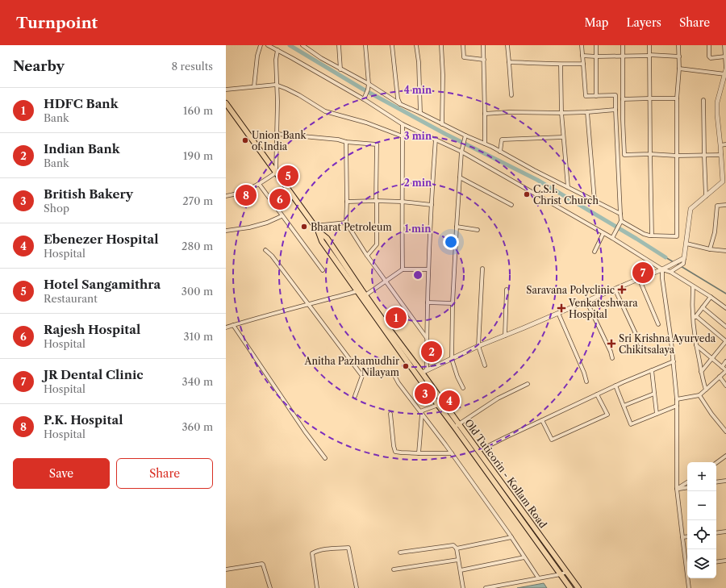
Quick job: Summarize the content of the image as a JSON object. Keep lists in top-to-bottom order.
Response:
{
  "streets": {
    "main road": ["Old Tuticorin - Kollam Road"]
  },
  "places": {
    "other": [
      "Union Bank of India",
      "C.S.I. Christ Church",
      "Bharat Petroleum",
      "Anitha Pazhamudhir Nilayam"
    ],
    "health": ["Saravana Polyclinic", "Venkateshwara Hospital", "Sri Krishna Ayurveda Chikitsalaya"]
  },
  "page": {
    "header": "Turnpoint",
    "nav": ["Map", "Layers", "Share"],
    "heading": ["Nearby", "8 results"],
    "list": [
      {
        "mark": "1",
        "name": "HDFC Bank",
        "note": "Bank",
        "value": "160 m"
      },
      {
        "mark": "2",
        "name": "Indian Bank",
        "note": "Bank",
        "value": "190 m"
      },
      {
        "mark": "3",
        "name": "British Bakery",
        "note": "Shop",
        "value": "270 m"
      },
      {
        "mark": "4",
        "name": "Ebenezer Hospital",
        "note": "Hospital",
        "value": "280 m"
      },
      {
        "mark": "5",
        "name": "Hotel Sangamithra",
        "note": "Restaurant",
        "value": "300 m"
      },
      {
        "mark": "6",
        "name": "Rajesh Hospital",
        "note": "Hospital",
        "value": "310 m"
      },
      {
        "mark": "7",
        "name": "JR Dental Clinic",
        "note": "Hospital",
        "value": "340 m"
      },
      {
        "mark": "8",
        "name": "P.K. Hospital",
        "note": "Hospital",
        "value": "360 m"
      }
    ],
    "pins": [
      "5",
      "8",
      "6",
      "7",
      "1",
      "2",
      "3",
      "4"
    ],
    "buttons": ["Save", "Share"],
    "map_buttons": ["+", "−"]
  },
  "rings": [
    "4 min",
    "3 min",
    "2 min",
    "1 min"
  ]
}
